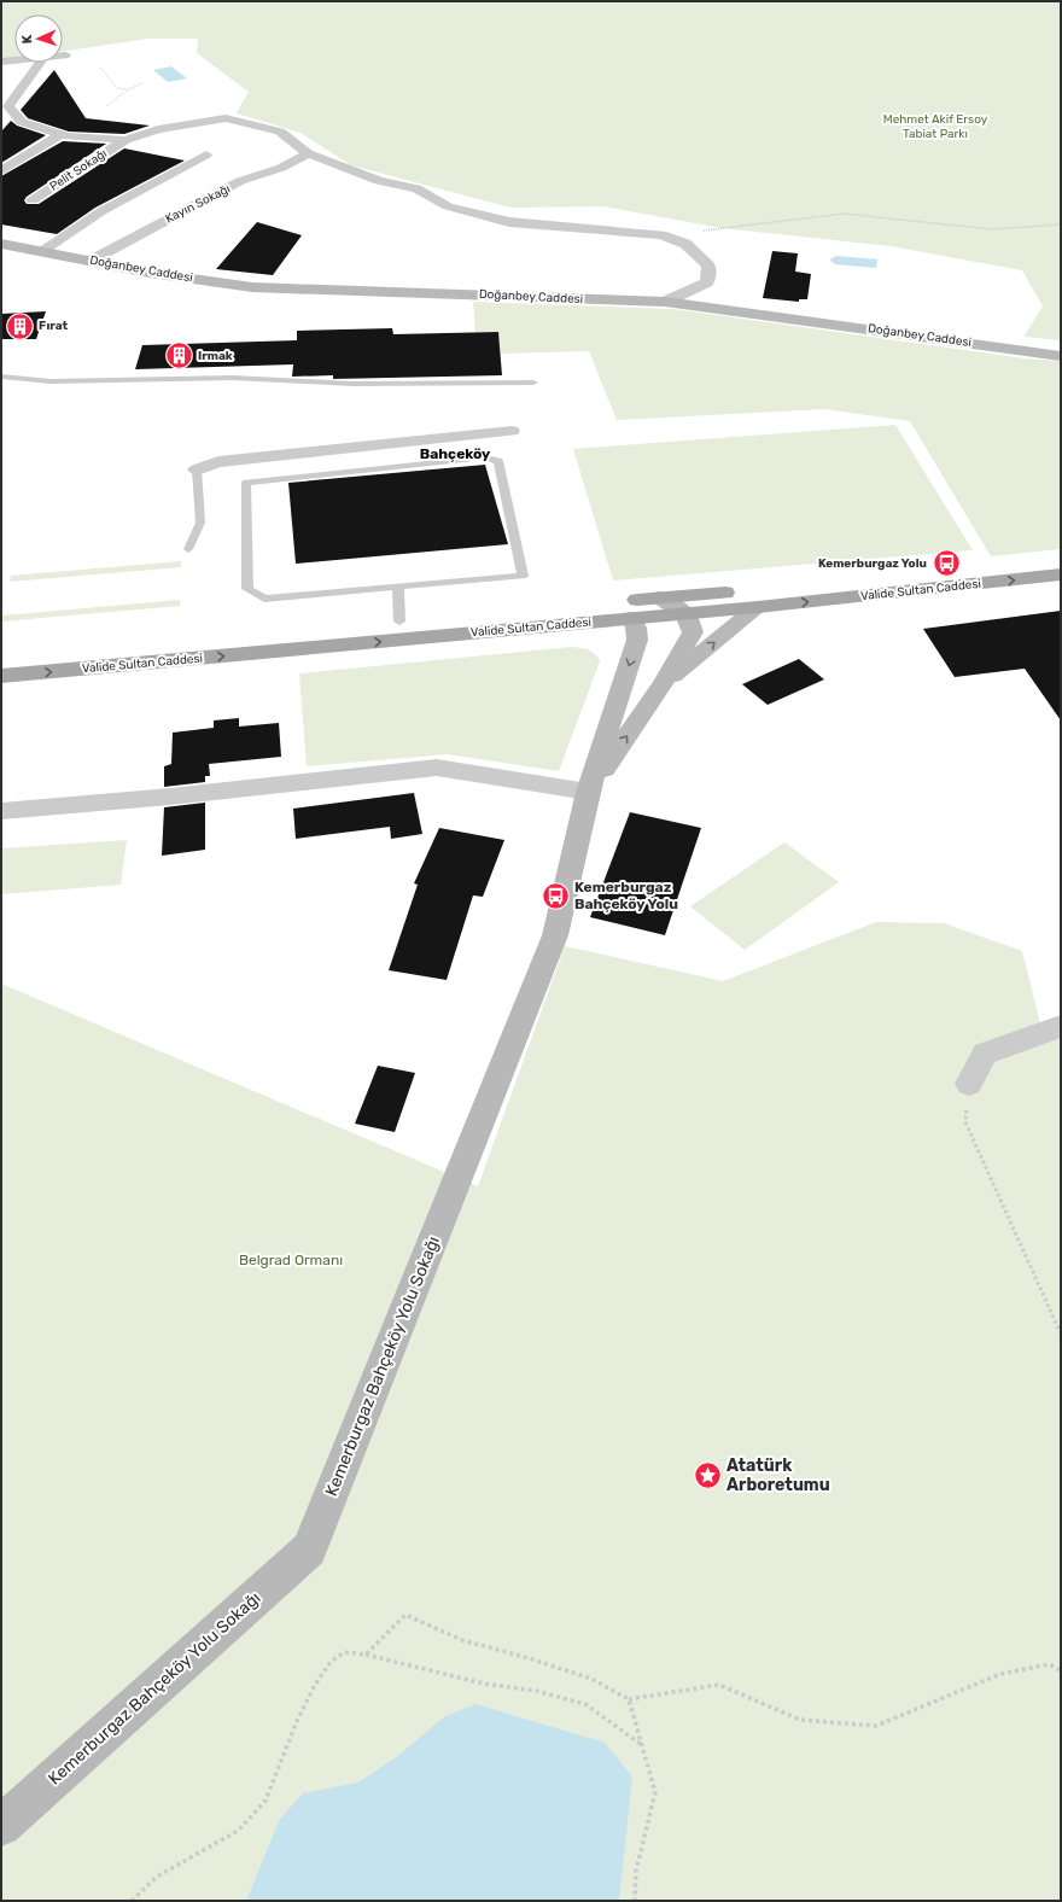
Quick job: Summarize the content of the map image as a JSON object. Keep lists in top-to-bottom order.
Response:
{
  "streets": {
    "main road": ["Valide Sultan Caddesi"],
    "street": [
      "Pelit Sokağı",
      "Kayın Sokağı",
      "Doğanbey Caddesi",
      "Kemerburgaz Bahçeköy Yolu Sokağı"
    ]
  },
  "crossings": [
    ["Kayın Sokağı", "Doğanbey Caddesi"],
    ["Valide Sultan Caddesi", "Kemerburgaz Bahçeköy Yolu Sokağı"]
  ],
  "districts": ["Bahçeköy"],
  "parks": ["Mehmet Akif Ersoy Tabiat Parkı", "Belgrad Ormanı"],
  "places": {
    "building": ["Fırat", "Irmak"],
    "bus stop": ["Kemerburgaz Yolu", "Kemerburgaz Bahçeköy Yolu"],
    "place": ["Atatürk Arboretumu"]
  },
  "north": "left"
}
